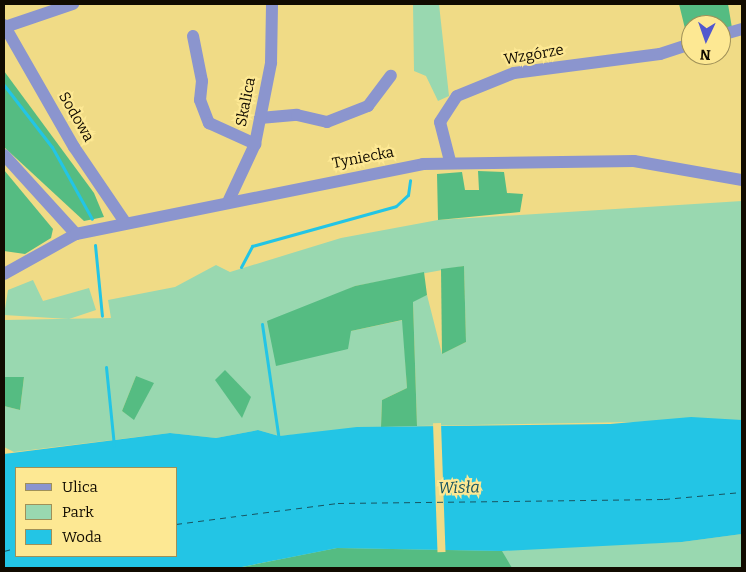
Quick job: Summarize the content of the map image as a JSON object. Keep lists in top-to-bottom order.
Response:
{
  "streets": {
    "street": [
      "Wzgórze",
      "Skalica",
      "Sodowa",
      "Tyniecka"
    ]
  },
  "crossings": [
    ["Wzgórze", "Tyniecka"],
    ["Skalica", "Tyniecka"],
    ["Sodowa", "Tyniecka"]
  ],
  "water": ["Wisła"],
  "legend": ["Ulica", "Park", "Woda"],
  "north": "bottom"
}
